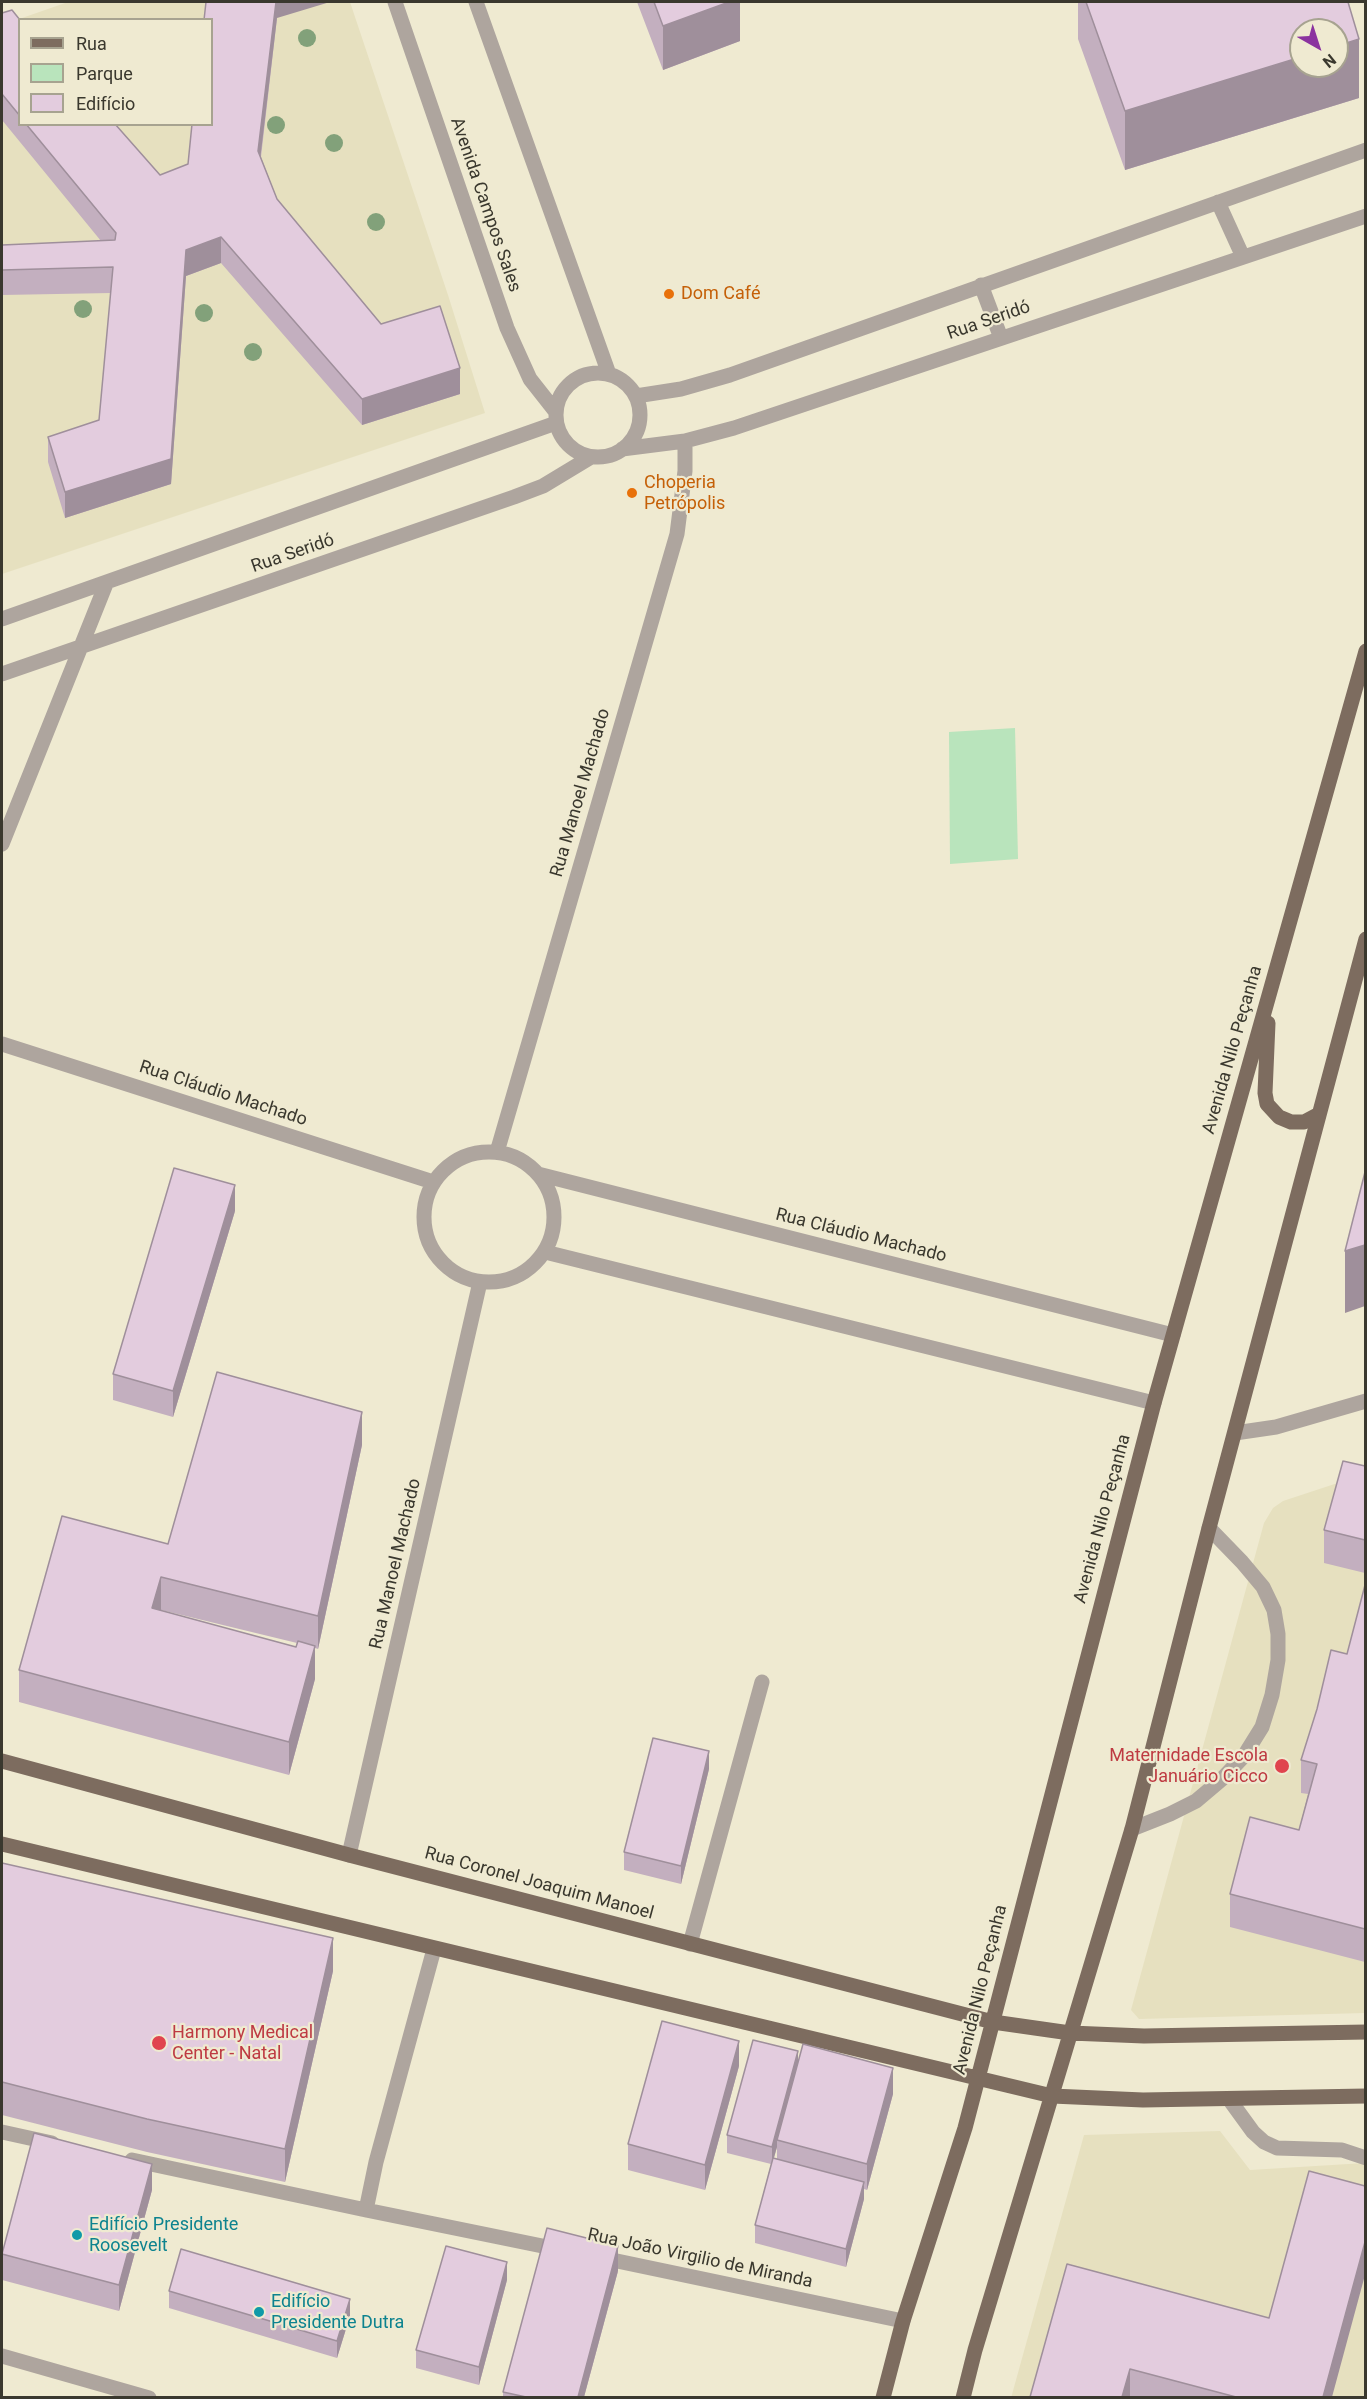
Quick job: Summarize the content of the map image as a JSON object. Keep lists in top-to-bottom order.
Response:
{
  "streets": {
    "main road": ["Avenida Nilo Peçanha", "Rua Coronel Joaquim Manoel"],
    "street": [
      "Avenida Campos Sales",
      "Rua Seridó",
      "Rua Manoel Machado",
      "Rua Cláudio Machado",
      "Rua João Virgilio de Miranda"
    ]
  },
  "crossings": [
    ["Avenida Campos Sales", "Rua Seridó"],
    ["Rua Seridó", "Rua Manoel Machado"],
    ["Rua Manoel Machado", "Rua Cláudio Machado"],
    ["Rua Manoel Machado", "Rua Coronel Joaquim Manoel"],
    ["Avenida Nilo Peçanha", "Rua Cláudio Machado"],
    ["Avenida Nilo Peçanha", "Rua Coronel Joaquim Manoel"],
    ["Avenida Nilo Peçanha", "Rua João Virgilio de Miranda"]
  ],
  "places": [
    "Dom Café",
    "Choperia Petrópolis",
    "Maternidade Escola Januário Cicco",
    "Harmony Medical Center - Natal",
    "Edifício Presidente Roosevelt",
    "Edifício Presidente Dutra"
  ],
  "legend": ["Rua", "Parque", "Edifício"],
  "north": "bottom right"
}
